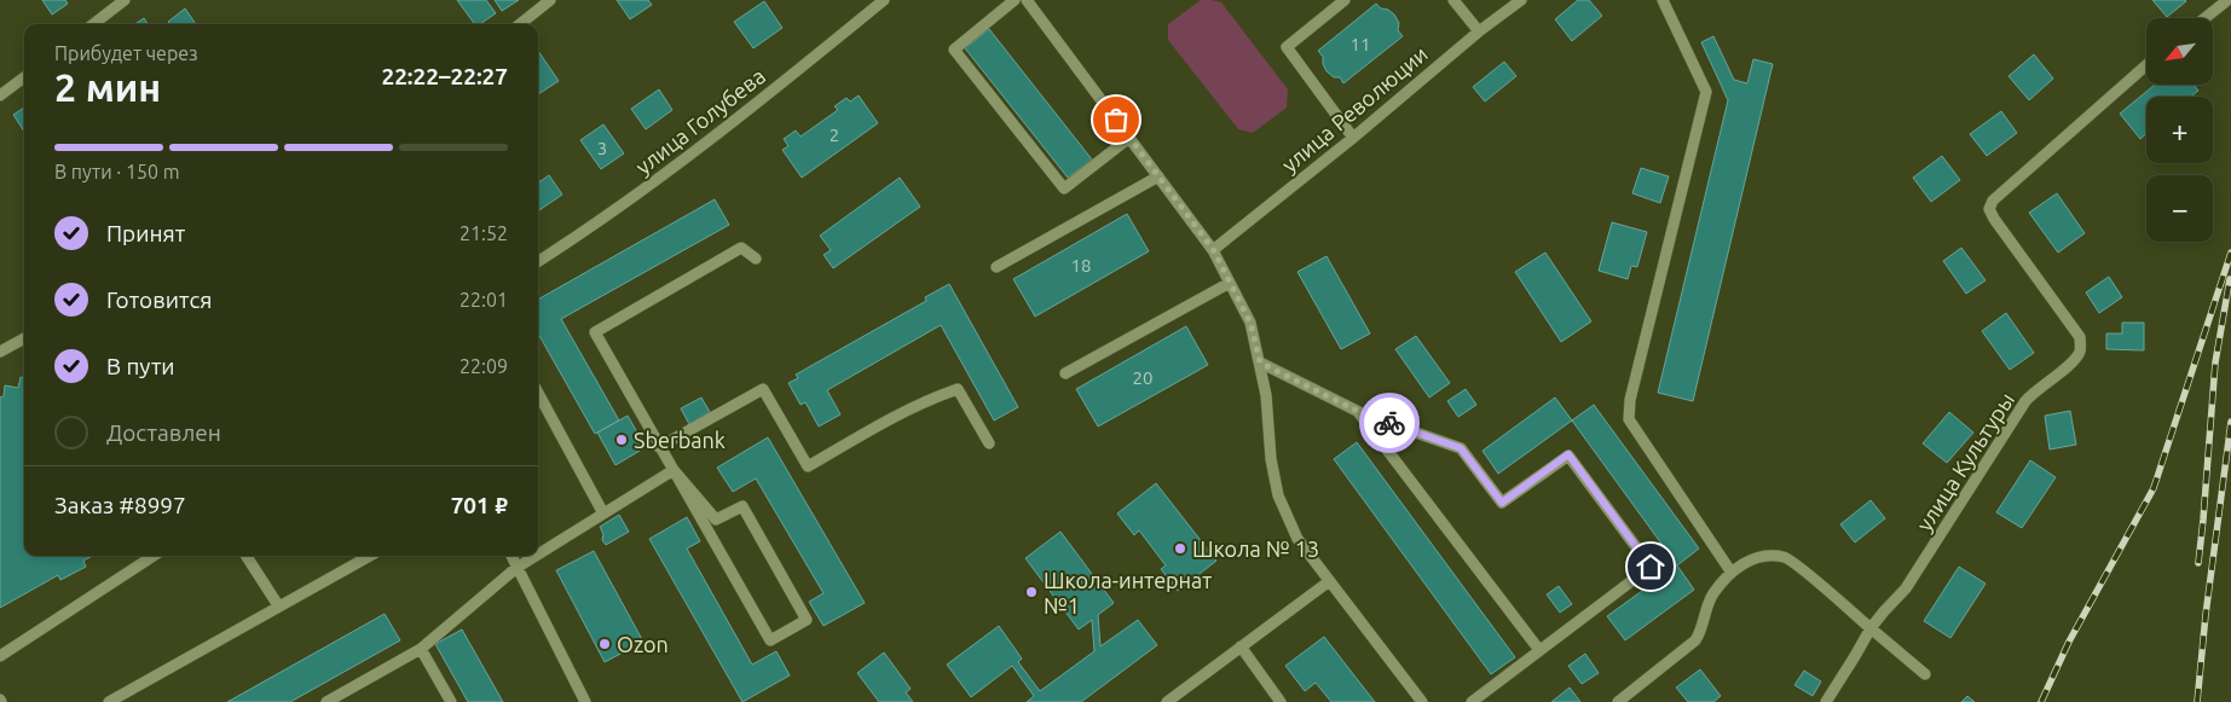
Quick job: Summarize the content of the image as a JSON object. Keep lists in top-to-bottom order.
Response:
{
  "streets": {
    "street": ["улица Революции", "улица Голубева", "улица Культуры"]
  },
  "places": [
    "Sberbank",
    "Школа № 13",
    "Школа-интернат №1",
    "Ozon"
  ],
  "house_numbers": [
    "11",
    "2",
    "3",
    "18",
    "20"
  ],
  "north": "bottom left",
  "page": {
    "map_buttons": ["+", "−"],
    "heading": ["2 мин", "Прибудет через", "22:22–22:27"],
    "panel": ["Заказ #8997", "701 ₽"],
    "bar": "В пути · 150 m",
    "list": [
      ["Принят", "21:52"],
      ["Готовится", "22:01"],
      ["В пути", "22:09"],
      "Доставлен"
    ]
  }
}
